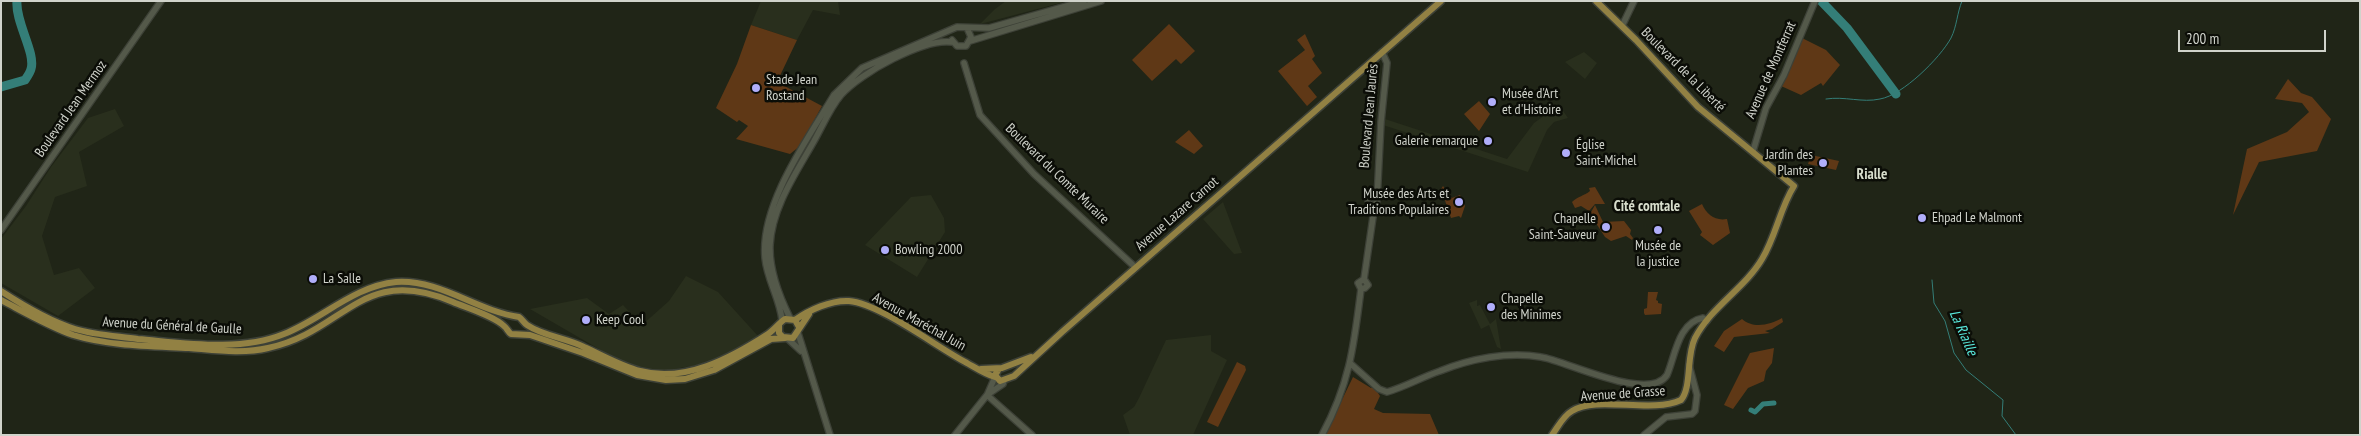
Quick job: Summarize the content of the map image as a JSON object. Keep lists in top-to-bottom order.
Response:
{
  "streets": {
    "main road": [
      "Boulevard de la Liberté",
      "Avenue Lazare Carnot",
      "Avenue Maréchal Juin",
      "Avenue du Général de Gaulle",
      "Avenue de Grasse"
    ],
    "street": [
      "Avenue de Montferrat",
      "Boulevard Jean Mermoz",
      "Boulevard Jean Jaurès",
      "Boulevard du Comte Muraire"
    ]
  },
  "crossings": [
    ["Boulevard de la Liberté", "Avenue de Montferrat"],
    ["Boulevard de la Liberté", "Avenue de Grasse"],
    ["Boulevard Jean Jaurès", "Avenue Lazare Carnot"],
    ["Boulevard du Comte Muraire", "Avenue Lazare Carnot"],
    ["Avenue Lazare Carnot", "Avenue Maréchal Juin"],
    ["Avenue Maréchal Juin", "Avenue du Général de Gaulle"]
  ],
  "districts": ["Rialle", "Cité comtale"],
  "water": ["La Riaille"],
  "places": [
    "Stade Jean Rostand",
    "Musée d'Art et d'Histoire",
    "Galerie remarque",
    "Église Saint-Michel",
    "Jardin des Plantes",
    "Musée des Arts et Traditions Populaires",
    "Ehpad Le Malmont",
    "Chapelle Saint-Sauveur",
    "Musée de la justice",
    "Bowling 2000",
    "La Salle",
    "Chapelle des Minimes",
    "Keep Cool"
  ],
  "scale_bar": "200 m"
}
